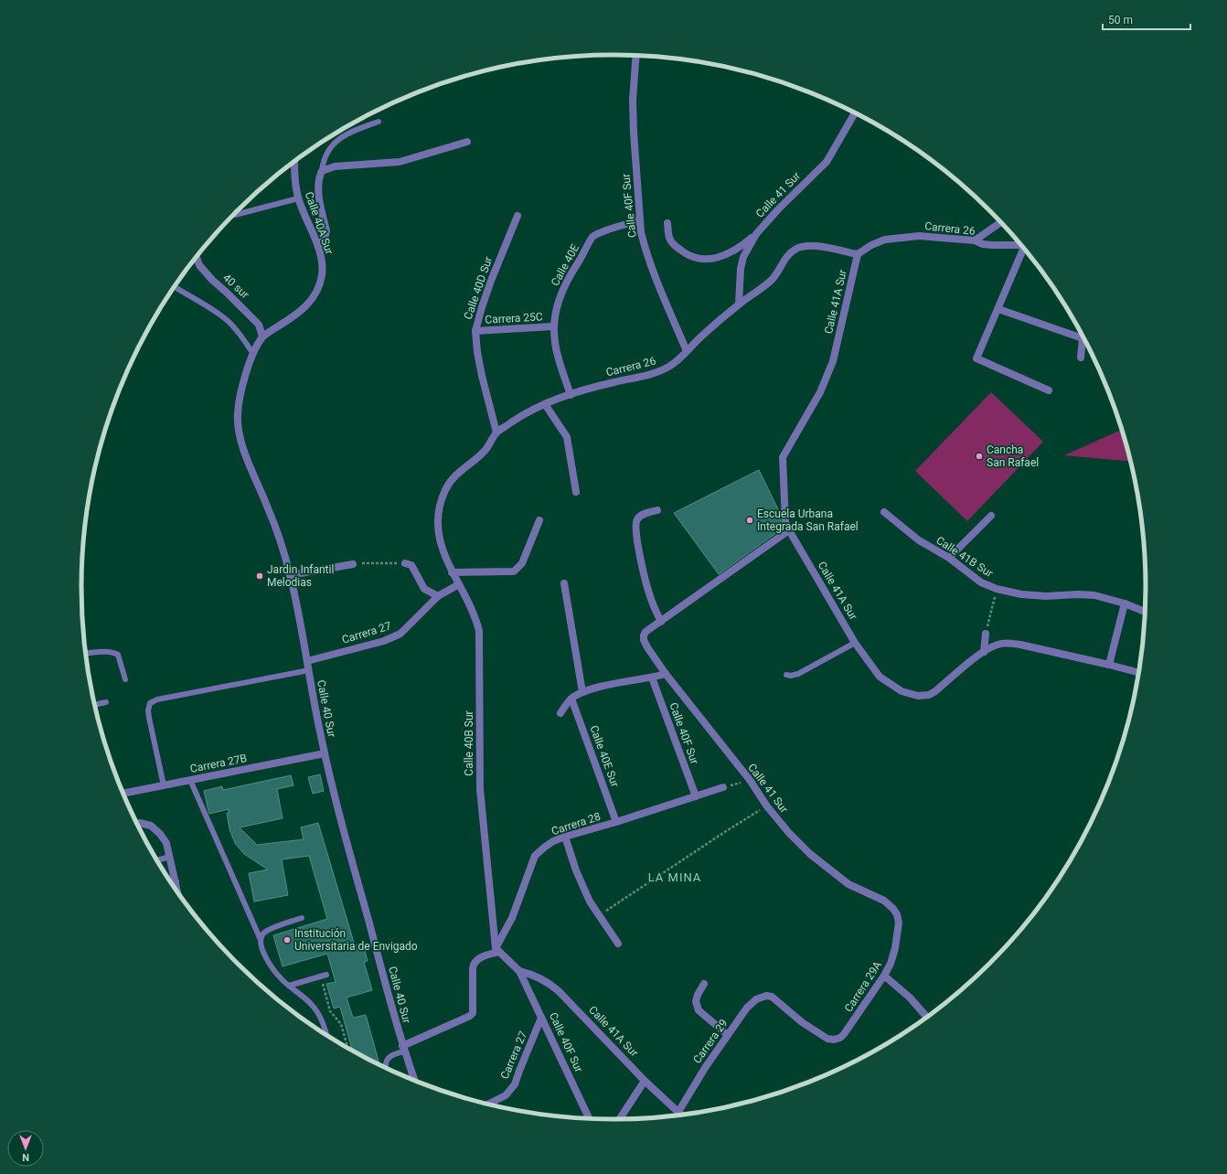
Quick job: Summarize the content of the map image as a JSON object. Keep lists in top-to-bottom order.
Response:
{
  "streets": {
    "street": [
      "Calle 41 Sur",
      "Calle 40F Sur",
      "Calle 40A Sur",
      "Carrera 26",
      "Calle 40E",
      "40 sur",
      "Calle 40D Sur",
      "Calle 41A Sur",
      "Carrera 25C",
      "Calle 41B Sur",
      "Carrera 27",
      "Calle 40 Sur",
      "Calle 40B Sur",
      "Calle 40E Sur",
      "Carrera 27B",
      "Carrera 28",
      "Carrera 29A",
      "Carrera 29"
    ]
  },
  "crossings": [
    ["Calle 41 Sur", "Carrera 26"],
    ["Calle 41 Sur", "Carrera 29A"],
    ["Calle 40F Sur", "Carrera 26"],
    ["Calle 40F Sur", "Calle 40E"],
    ["Calle 40F Sur", "Calle 41A Sur"],
    ["Calle 40F Sur", "Carrera 27"],
    ["Calle 40F Sur", "Carrera 28"],
    ["Calle 40A Sur", "40 sur"],
    ["Calle 40A Sur", "Calle 40 Sur"],
    ["Carrera 26", "Calle 40E"],
    ["Carrera 26", "Calle 40D Sur"],
    ["Carrera 26", "Calle 41A Sur"],
    ["Carrera 26", "Calle 40B Sur"],
    ["Calle 40E", "Carrera 25C"],
    ["40 sur", "Calle 40 Sur"],
    ["Calle 40D Sur", "Carrera 25C"],
    ["Calle 41A Sur", "Carrera 29"],
    ["Carrera 27", "Calle 40 Sur"],
    ["Carrera 27", "Calle 40B Sur"],
    ["Calle 40 Sur", "Carrera 27B"],
    ["Calle 40B Sur", "Carrera 28"],
    ["Calle 40E Sur", "Carrera 28"],
    ["Carrera 29A", "Carrera 29"]
  ],
  "districts": ["LA MINA"],
  "places": [
    "Cancha San Rafael",
    "Escuela Urbana Integrada San Rafael",
    "Jardin Infantil Melodias",
    "Institución Universitaria de Envigado"
  ],
  "scale_bar": "50 m",
  "north": "bottom"
}
